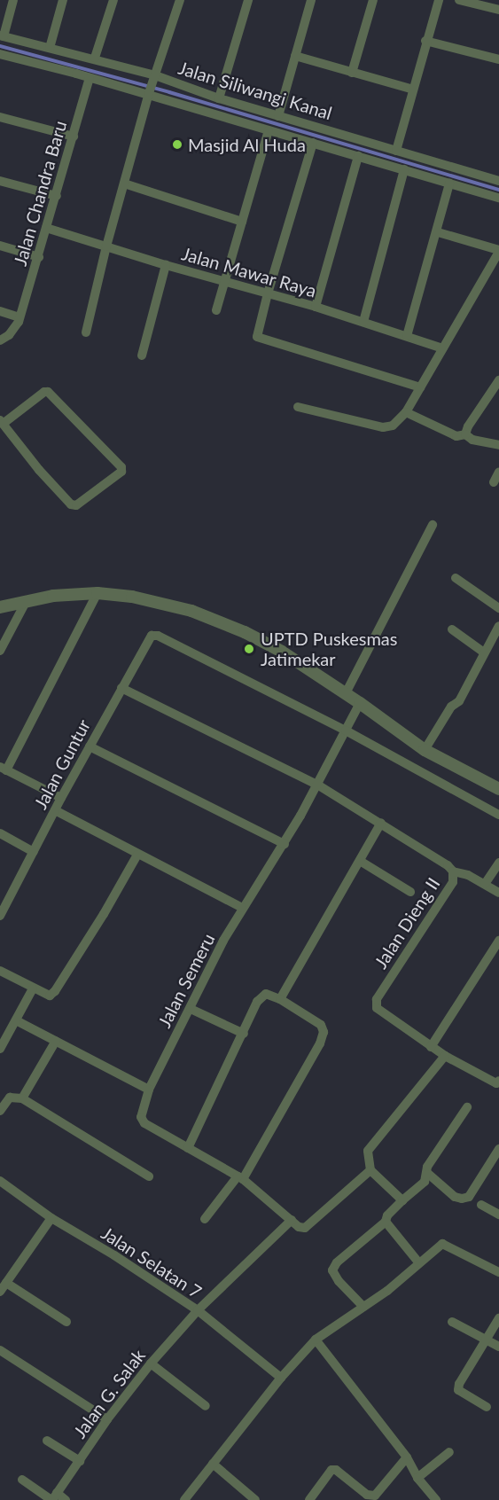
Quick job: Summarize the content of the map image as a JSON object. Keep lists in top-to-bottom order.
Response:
{
  "streets": {
    "street": [
      "Jalan Siliwangi Kanal",
      "Jalan Chandra Baru",
      "Jalan Mawar Raya",
      "Jalan Guntur",
      "Jalan Dieng II",
      "Jalan Semeru",
      "Jalan Selatan 7",
      "Jalan G. Salak"
    ]
  },
  "crossings": [
    ["Jalan Chandra Baru", "Jalan Mawar Raya"],
    ["Jalan Guntur", "Jalan Dieng II"],
    ["Jalan Guntur", "Jalan Semeru"],
    ["Jalan Dieng II", "Jalan Semeru"],
    ["Jalan Semeru", "Jalan G. Salak"],
    ["Jalan Selatan 7", "Jalan G. Salak"]
  ],
  "places": ["Masjid Al Huda", "UPTD Puskesmas Jatimekar"]
}
